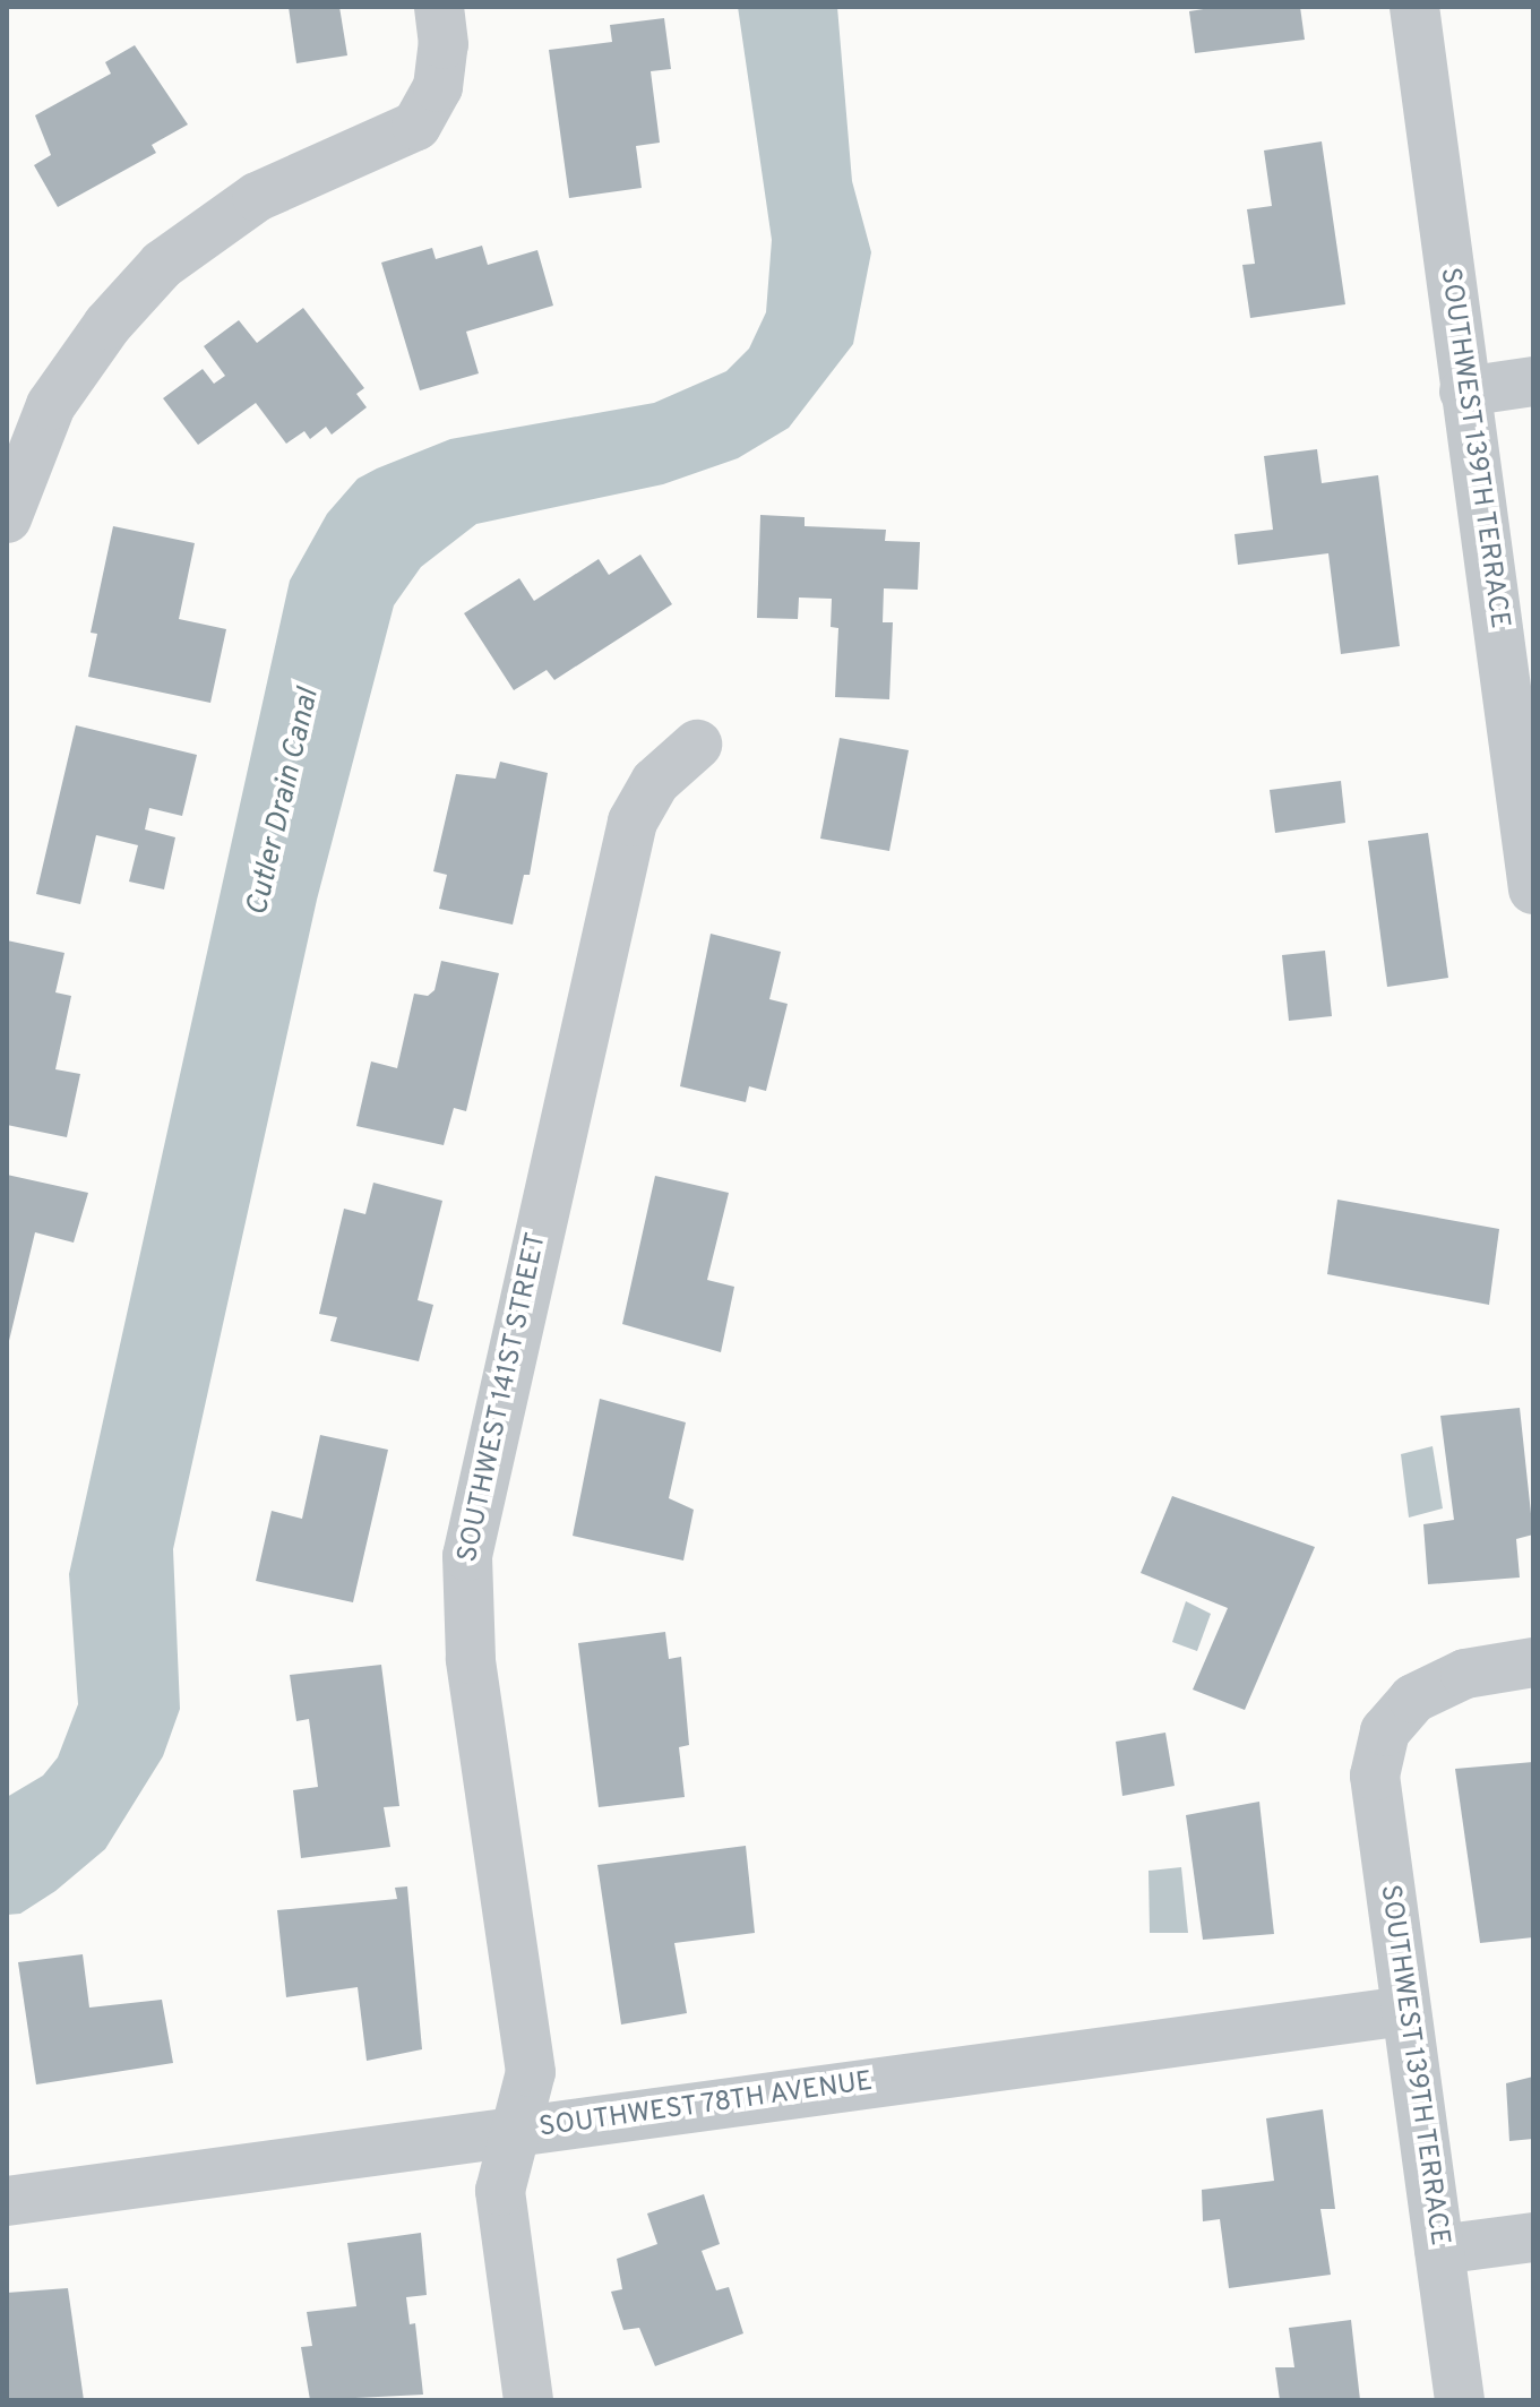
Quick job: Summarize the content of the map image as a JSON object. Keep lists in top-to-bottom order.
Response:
{
  "streets": {
    "street": ["SOUTHWEST 139TH TERRACE", "SOUTHWEST 141ST STREET", "SOUTHWEST 78TH AVENUE"]
  },
  "crossings": [
    ["SOUTHWEST 139TH TERRACE", "SOUTHWEST 78TH AVENUE"],
    ["SOUTHWEST 141ST STREET", "SOUTHWEST 78TH AVENUE"]
  ],
  "water": ["Cutler Drain Canal"]
}
